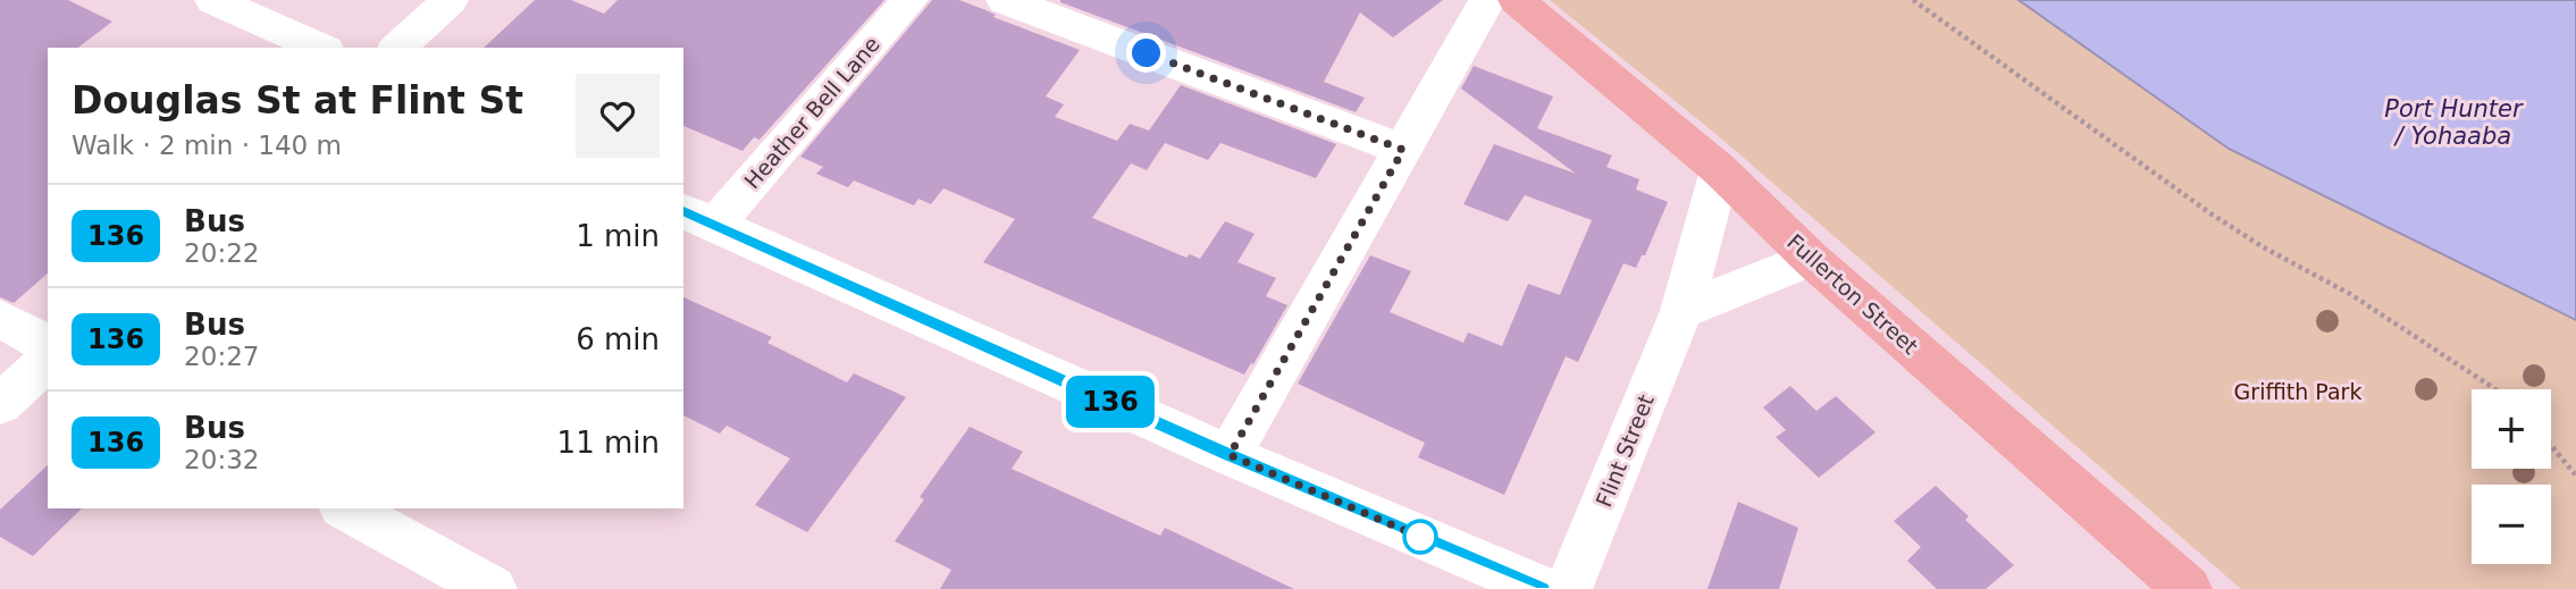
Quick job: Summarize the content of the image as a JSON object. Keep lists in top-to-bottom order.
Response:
{
  "streets": {
    "main road": ["Fullerton Street"],
    "street": ["Heather Bell Lane", "Flint Street"]
  },
  "crossings": [
    ["Fullerton Street", "Flint Street"]
  ],
  "water": ["Port Hunter / Yohaaba"],
  "parks": ["Griffith Park"],
  "lines": ["bus line 136"],
  "page": {
    "on_map": "136",
    "heading": ["Douglas St at Flint St", "Walk · 2 min · 140 m"],
    "list": [
      {
        "mark": "136",
        "name": "Bus",
        "note": "20:22",
        "value": "1 min"
      },
      {
        "mark": "136",
        "name": "Bus",
        "note": "20:27",
        "value": "6 min"
      },
      {
        "mark": "136",
        "name": "Bus",
        "note": "20:32",
        "value": "11 min"
      }
    ],
    "map_buttons": ["+", "−"]
  }
}
